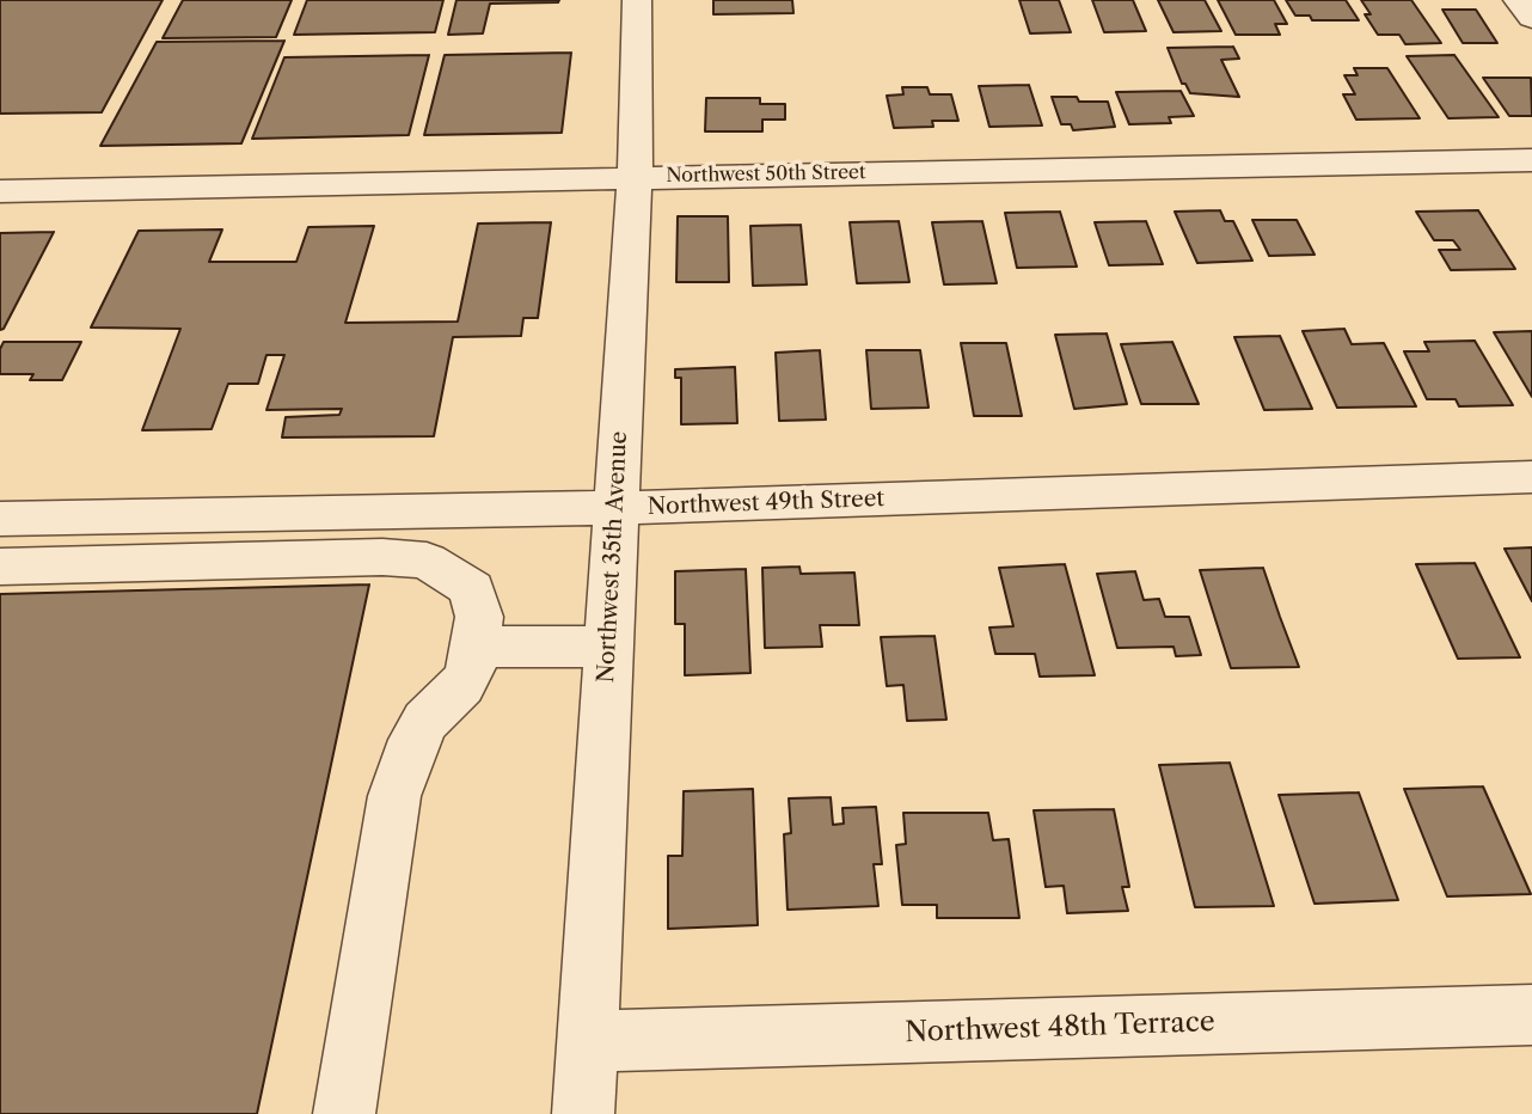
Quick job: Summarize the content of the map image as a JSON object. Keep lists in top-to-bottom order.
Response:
{
  "streets": {
    "street": [
      "Northwest 50th Street",
      "Northwest 49th Street",
      "Northwest 35th Avenue",
      "Northwest 48th Terrace"
    ]
  },
  "crossings": [
    ["Northwest 50th Street", "Northwest 35th Avenue"],
    ["Northwest 49th Street", "Northwest 35th Avenue"],
    ["Northwest 35th Avenue", "Northwest 48th Terrace"]
  ]
}
